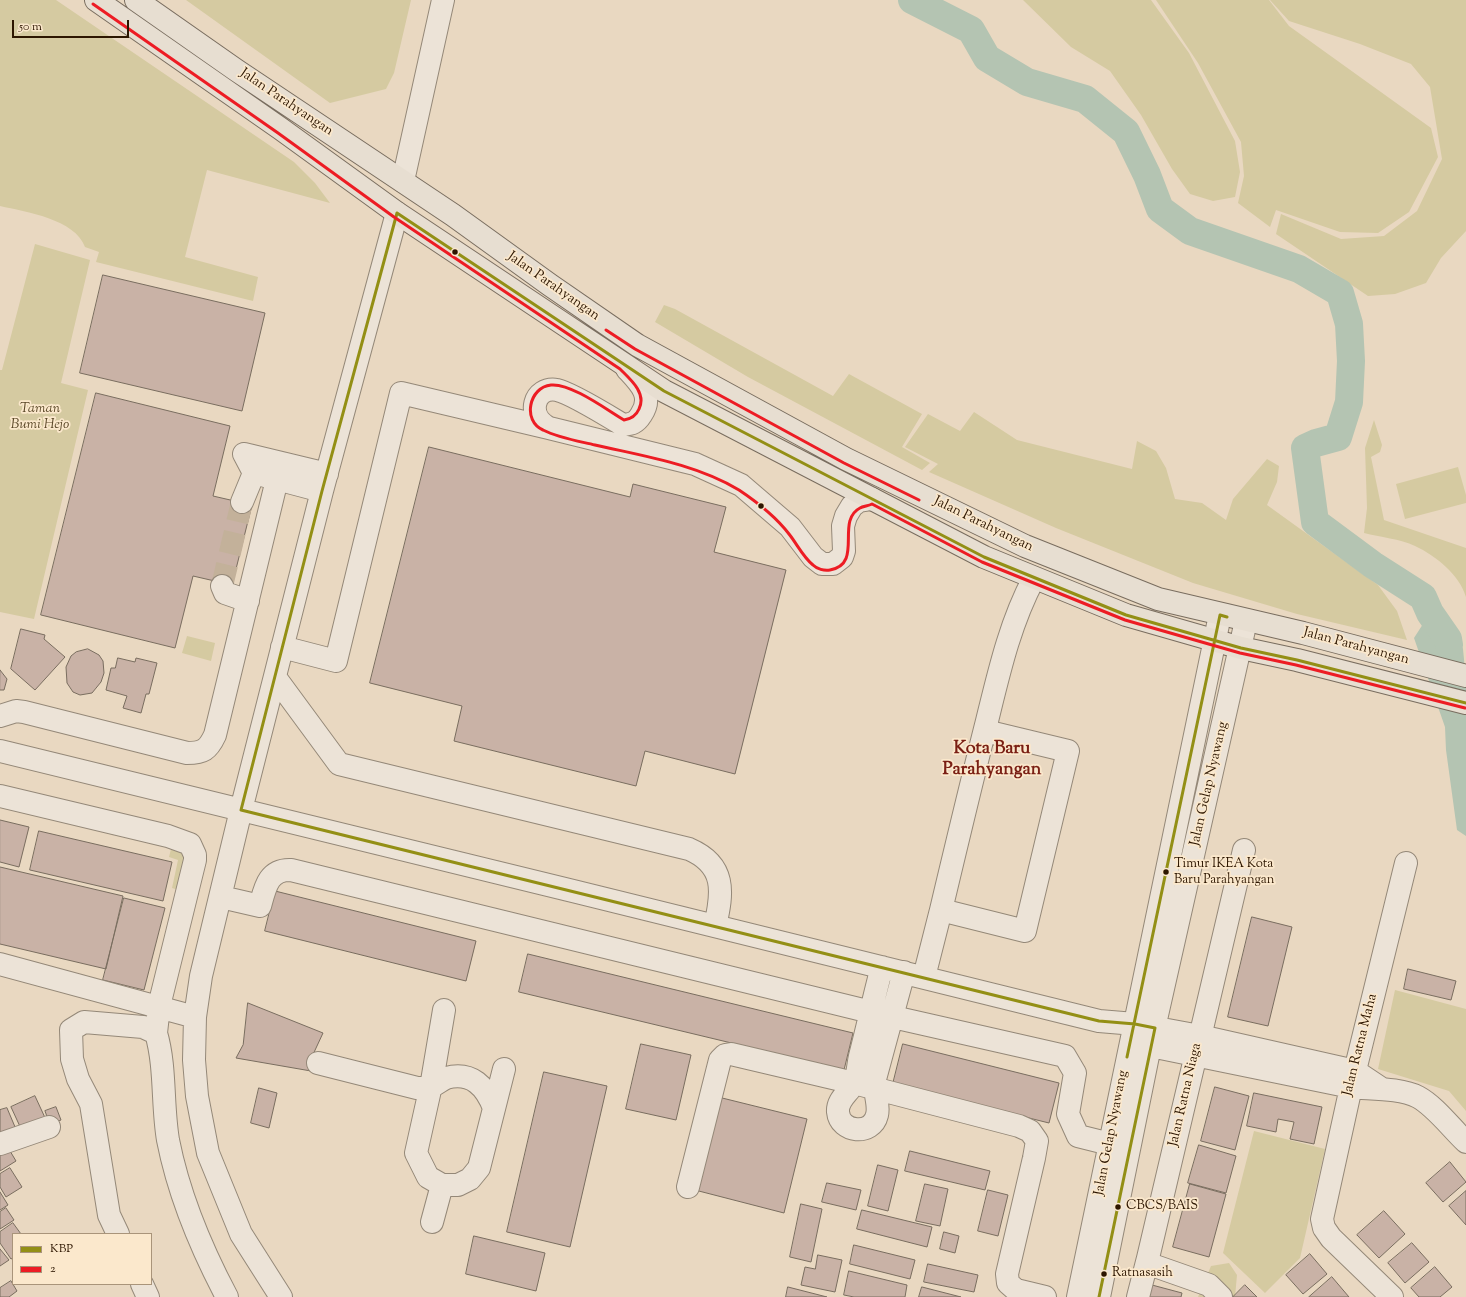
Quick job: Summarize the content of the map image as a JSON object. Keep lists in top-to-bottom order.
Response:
{
  "streets": {
    "main road": ["Jalan Parahyangan"],
    "street": ["Jalan Gelap Nyawang", "Jalan Ratna Maha", "Jalan Ratna Niaga"]
  },
  "crossings": [
    ["Jalan Parahyangan", "Jalan Gelap Nyawang"]
  ],
  "districts": ["Kota Baru Parahyangan"],
  "parks": ["Taman Bumi Hejo"],
  "places": ["Timur IKEA Kota Baru Parahyangan", "CBCS/BAIS", "Ratnasasih"],
  "lines": ["transit line 2", "transit line KBP"],
  "legend": ["KBP", "2"],
  "scale_bar": "50 m"
}
